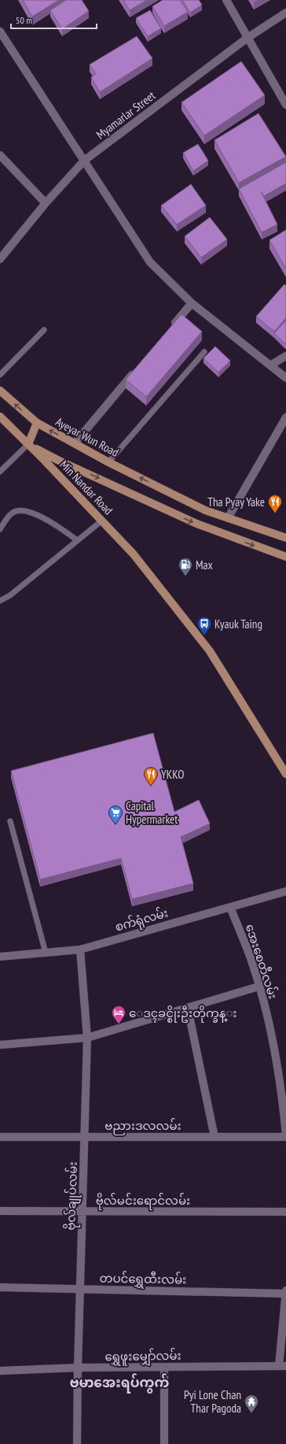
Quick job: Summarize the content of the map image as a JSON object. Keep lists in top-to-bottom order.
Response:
{
  "streets": {
    "main road": ["Ayeyar Wun Road", "Min Nandar Road"],
    "street": [
      "Myamarlar Street",
      "စက်ရုံလမ်း",
      "အေးစေတီလမ်း",
      "ဗညားဒလလမ်း",
      "ဗိုလ်ချုပ်လမ်း",
      "ဗိုလ်မင်းရောင်လမ်း",
      "တပင်ရွှေထီးလမ်း",
      "ရွှေဖူးမျှော်လမ်း"
    ]
  },
  "crossings": [
    ["စက်ရုံလမ်း", "အေးစေတီလမ်း"],
    ["စက်ရုံလမ်း", "ဗိုလ်ချုပ်လမ်း"],
    ["အေးစေတီလမ်း", "ဗညားဒလလမ်း"],
    ["ဗညားဒလလမ်း", "ဗိုလ်ချုပ်လမ်း"],
    ["ဗိုလ်ချုပ်လမ်း", "ဗိုလ်မင်းရောင်လမ်း"],
    ["ဗိုလ်ချုပ်လမ်း", "တပင်ရွှေထီးလမ်း"],
    ["ဗိုလ်ချုပ်လမ်း", "ရွှေဖူးမျှော်လမ်း"]
  ],
  "districts": ["ဗမာအေးရပ်ကွက်"],
  "places": {
    "restaurant": ["Tha Pyay Yake", "YKKO"],
    "fuel station": ["Max"],
    "bus stop": ["Kyauk Taing"],
    "supermarket": ["Capital Hypermarket"],
    "hotel": ["ေဒၚခင္စိုးဦးတိုက္ခန္း"],
    "temple": ["Pyi Lone Chan Thar Pagoda"]
  },
  "scale_bar": "50 m"
}
